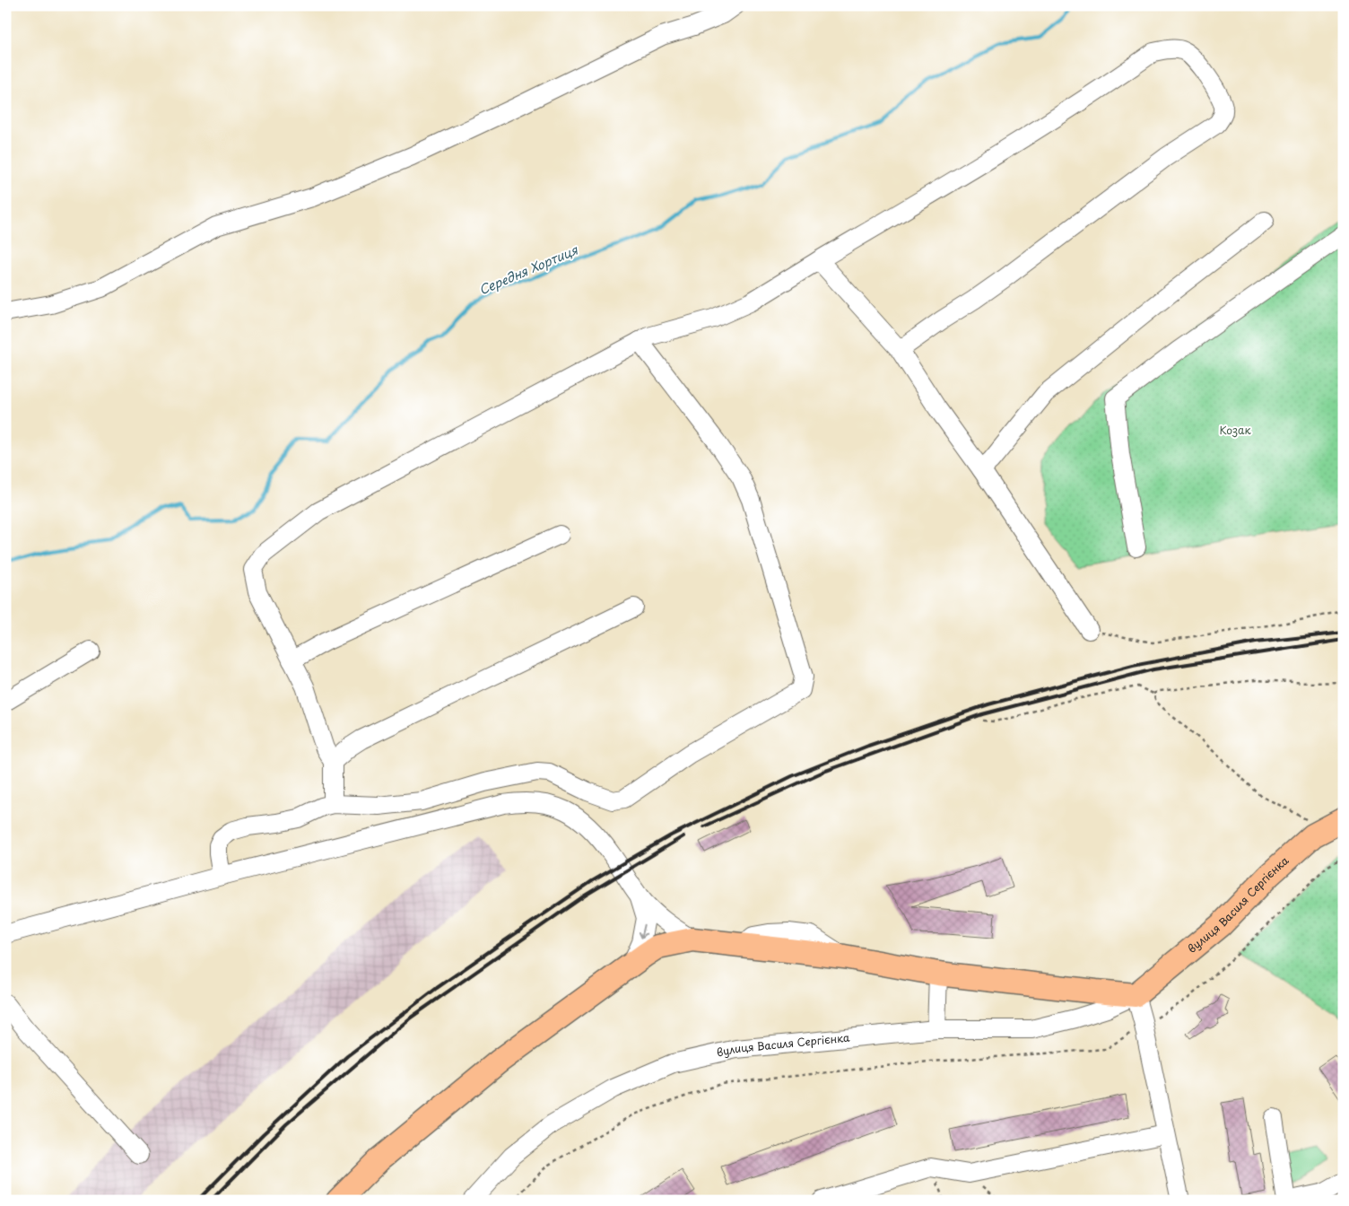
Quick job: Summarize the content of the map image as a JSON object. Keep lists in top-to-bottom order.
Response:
{
  "streets": {
    "main road": ["вулиця Василя Сергієнка"]
  },
  "water": ["Середня Хортиця"],
  "parks": ["Козак"]
}
